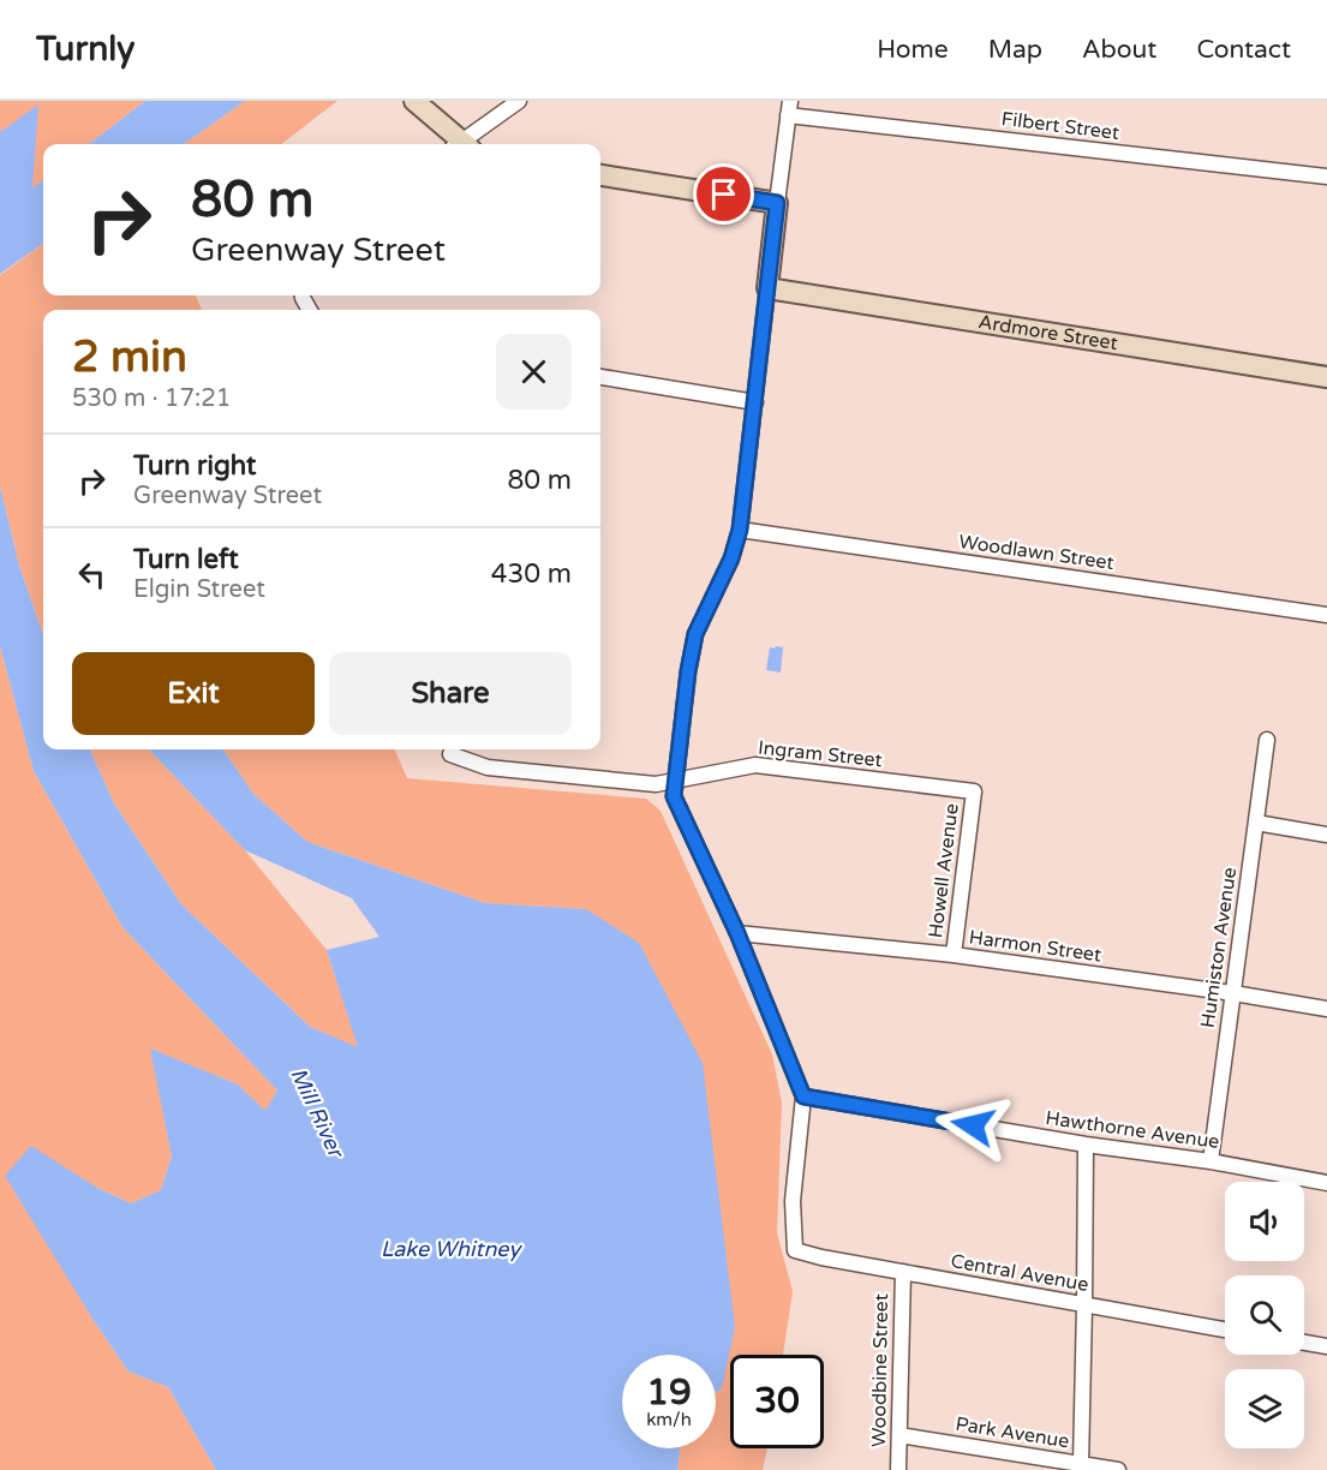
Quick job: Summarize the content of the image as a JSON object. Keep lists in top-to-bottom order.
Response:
{
  "streets": {
    "main road": ["Ardmore Street"],
    "street": [
      "Filbert Street",
      "Woodlawn Street",
      "Ingram Street",
      "Howell Avenue",
      "Harmon Street",
      "Humiston Avenue",
      "Hawthorne Avenue",
      "Central Avenue",
      "Woodbine Street",
      "Park Avenue"
    ]
  },
  "crossings": [
    ["Ingram Street", "Howell Avenue"],
    ["Howell Avenue", "Harmon Street"],
    ["Harmon Street", "Humiston Avenue"],
    ["Humiston Avenue", "Hawthorne Avenue"],
    ["Hawthorne Avenue", "Central Avenue"],
    ["Central Avenue", "Woodbine Street"],
    ["Woodbine Street", "Park Avenue"]
  ],
  "water": ["Mill River", "Lake Whitney"],
  "page": {
    "header": "Turnly",
    "nav": [
      "Home",
      "Map",
      "About",
      "Contact"
    ],
    "turn": ["80 m", "Greenway Street"],
    "heading": ["2 min", "530 m · 17:21"],
    "list": [
      {
        "name": "Turn right",
        "note": "Greenway Street",
        "value": "80 m"
      },
      {
        "name": "Turn left",
        "note": "Elgin Street",
        "value": "430 m"
      }
    ],
    "buttons": ["Exit", "Share"],
    "speed": "19 km/h",
    "limit": "30"
  }
}
